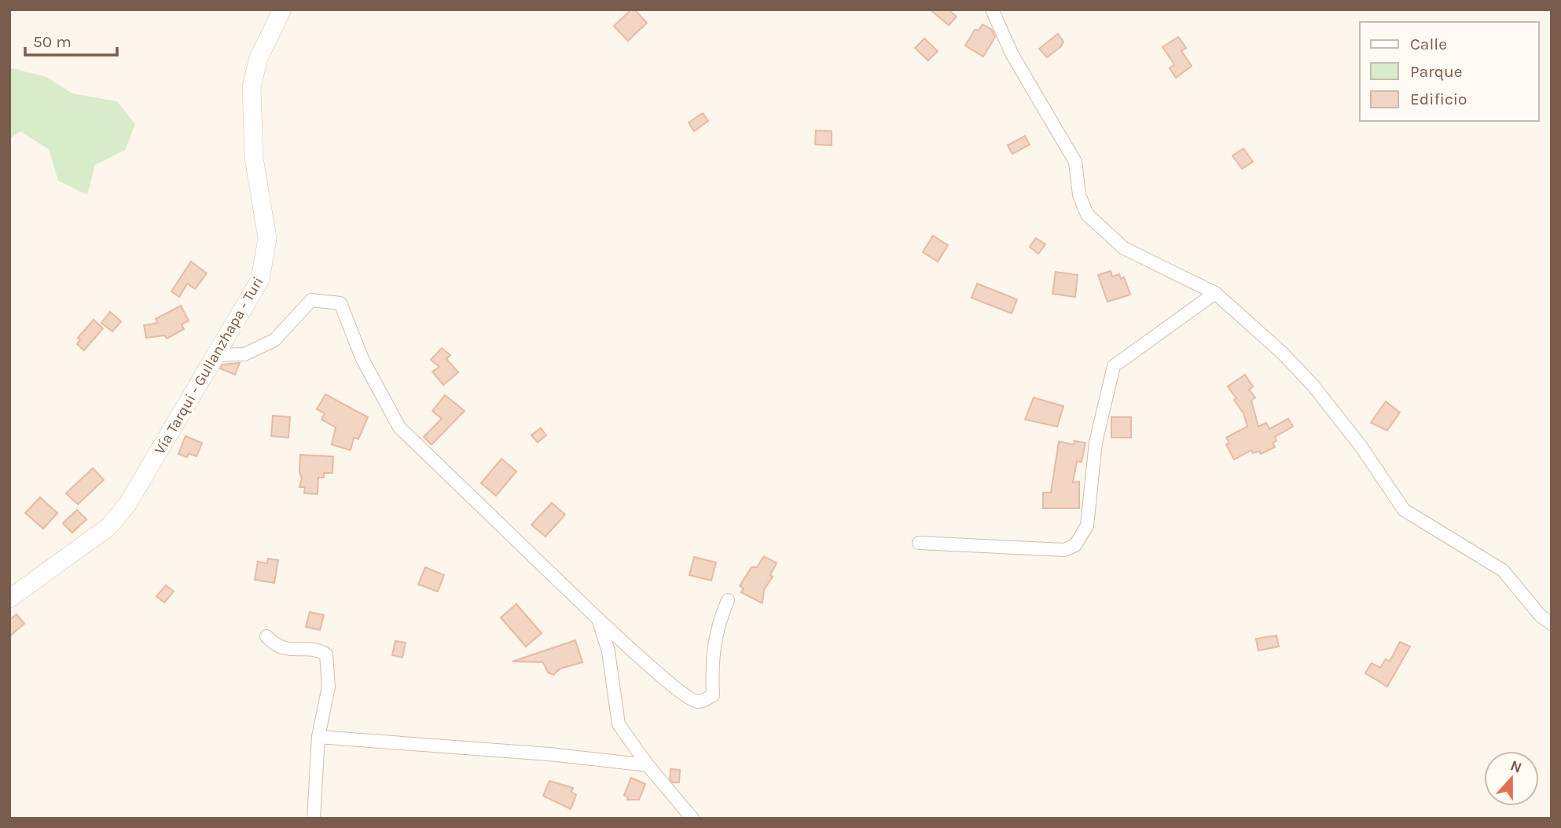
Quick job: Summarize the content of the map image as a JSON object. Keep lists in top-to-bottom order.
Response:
{
  "streets": {
    "main road": ["Vía Tarqui - Gullanzhapa - Turi"]
  },
  "legend": ["Calle", "Parque", "Edificio"],
  "scale_bar": "50 m",
  "north": "top"
}
